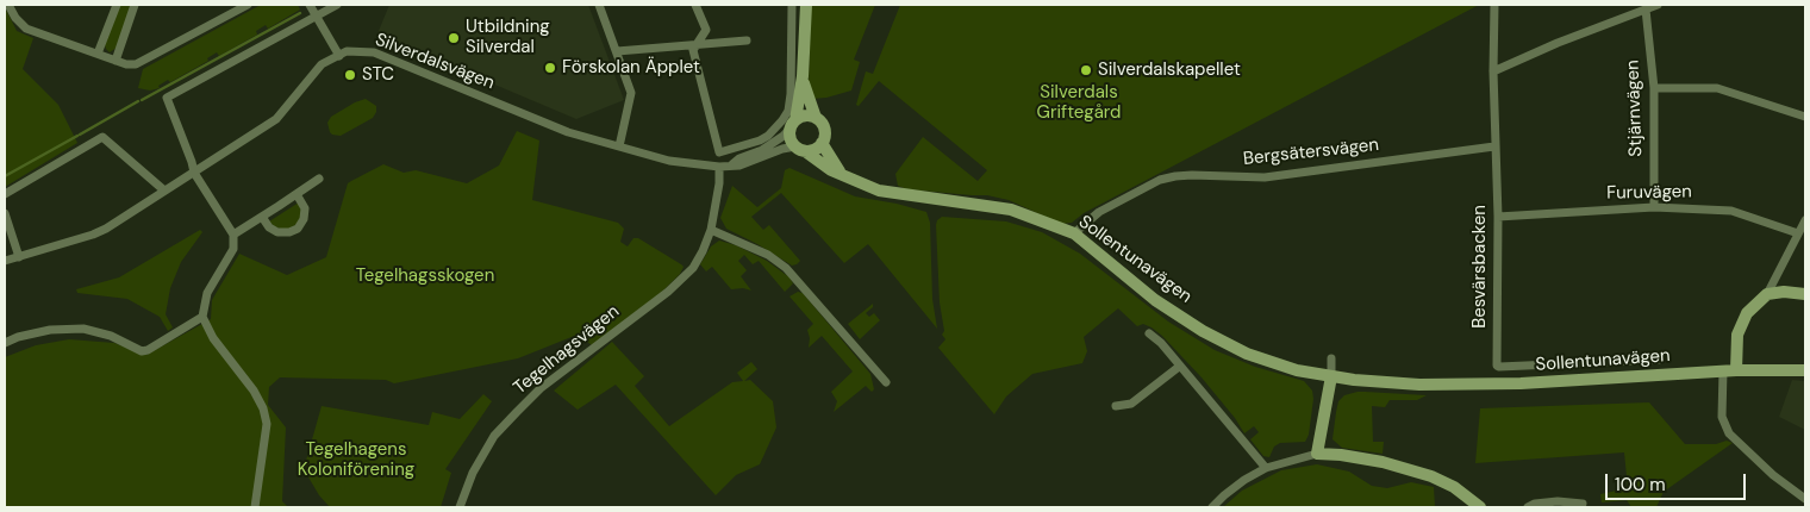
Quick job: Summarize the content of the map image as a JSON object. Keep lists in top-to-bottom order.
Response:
{
  "streets": {
    "street": [
      "Silverdalsvägen",
      "Stjärnvägen",
      "Bergsätersvägen",
      "Furuvägen",
      "Sollentunavägen",
      "Besvärsbacken",
      "Tegelhagsvägen"
    ]
  },
  "crossings": [
    ["Silverdalsvägen", "Sollentunavägen"],
    ["Silverdalsvägen", "Tegelhagsvägen"],
    ["Stjärnvägen", "Furuvägen"],
    ["Bergsätersvägen", "Sollentunavägen"],
    ["Bergsätersvägen", "Besvärsbacken"],
    ["Furuvägen", "Besvärsbacken"]
  ],
  "parks": ["Silverdals Griftegård", "Tegelhagsskogen", "Tegelhagens Koloniförening"],
  "places": [
    "Utbildning Silverdal",
    "Förskolan Äpplet",
    "Silverdalskapellet",
    "STC"
  ],
  "scale_bar": "100 m"
}
